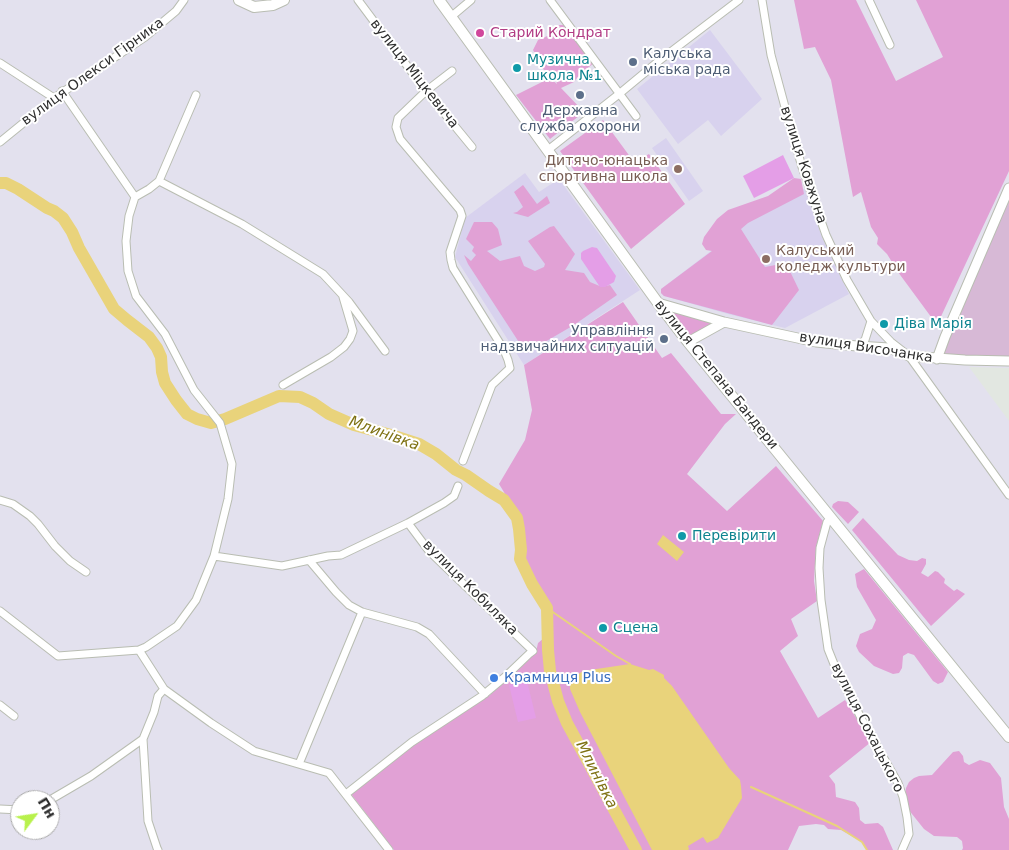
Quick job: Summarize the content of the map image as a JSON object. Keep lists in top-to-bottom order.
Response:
{
  "streets": {
    "main road": ["вулиця Степана Бандери"],
    "street": [
      "вулиця Олекси Гірника",
      "вулиця Міцкевича",
      "вулиця Ковжуна",
      "вулиця Височанка",
      "вулиця Кобиляка",
      "вулиця Сохацького"
    ]
  },
  "crossings": [
    ["вулиця Ковжуна", "вулиця Височанка"],
    ["вулиця Височанка", "вулиця Степана Бандери"],
    ["вулиця Степана Бандери", "вулиця Сохацького"]
  ],
  "water": ["Млинівка"],
  "places": [
    "Старий Кондрат",
    "Калуська міська рада",
    "Музична школа №1",
    "Державна служба охорони",
    "Дитячо-юнацька спортивна школа",
    "Калуський коледж культури",
    "Діва Марія",
    "Управління надзвичайних ситуацій",
    "Перевірити",
    "Сцена",
    "Крамниця Plus"
  ],
  "north": "top right"
}
